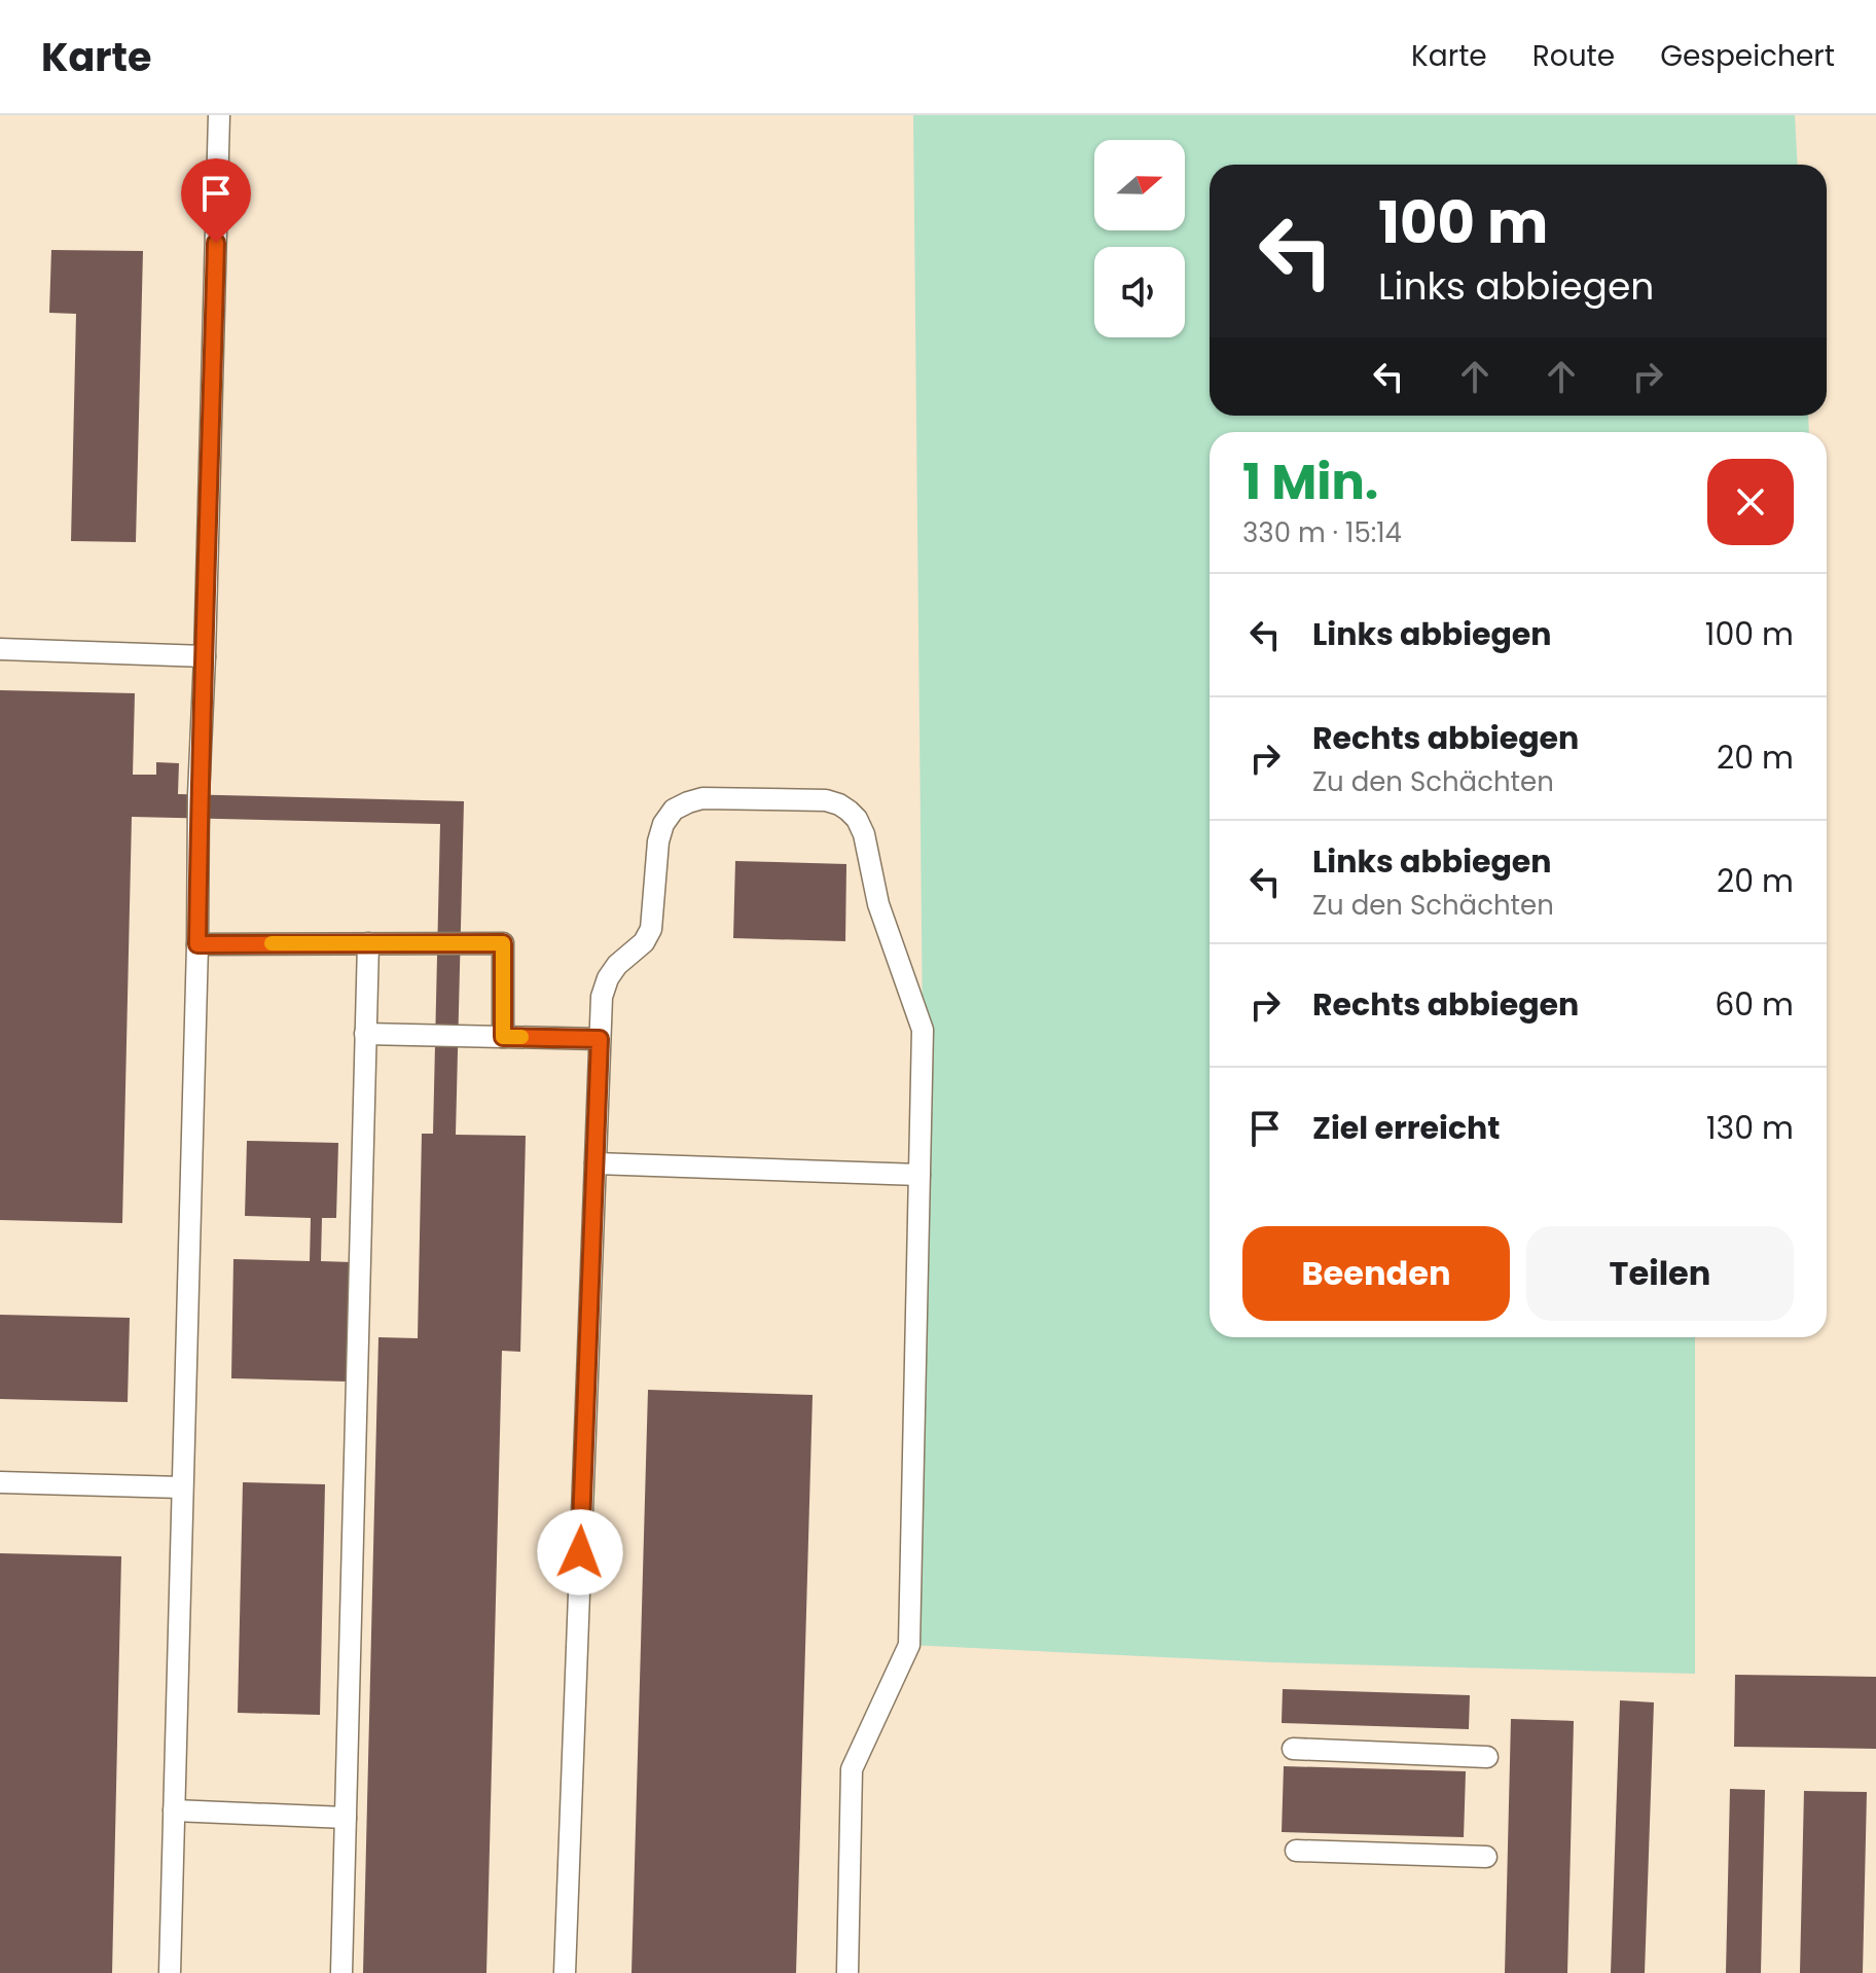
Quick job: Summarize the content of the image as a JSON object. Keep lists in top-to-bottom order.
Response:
{
  "north": "right",
  "page": {
    "header": "Karte",
    "nav": ["Karte", "Route", "Gespeichert"],
    "turn": ["100 m", "Links abbiegen"],
    "heading": ["1 Min.", "330 m · 15:14"],
    "list": [
      {
        "name": "Links abbiegen",
        "value": "100 m"
      },
      {
        "name": "Rechts abbiegen",
        "note": "Zu den Schächten",
        "value": "20 m"
      },
      {
        "name": "Links abbiegen",
        "note": "Zu den Schächten",
        "value": "20 m"
      },
      {
        "name": "Rechts abbiegen",
        "value": "60 m"
      },
      {
        "name": "Ziel erreicht",
        "value": "130 m"
      }
    ],
    "buttons": ["Beenden", "Teilen"]
  }
}
